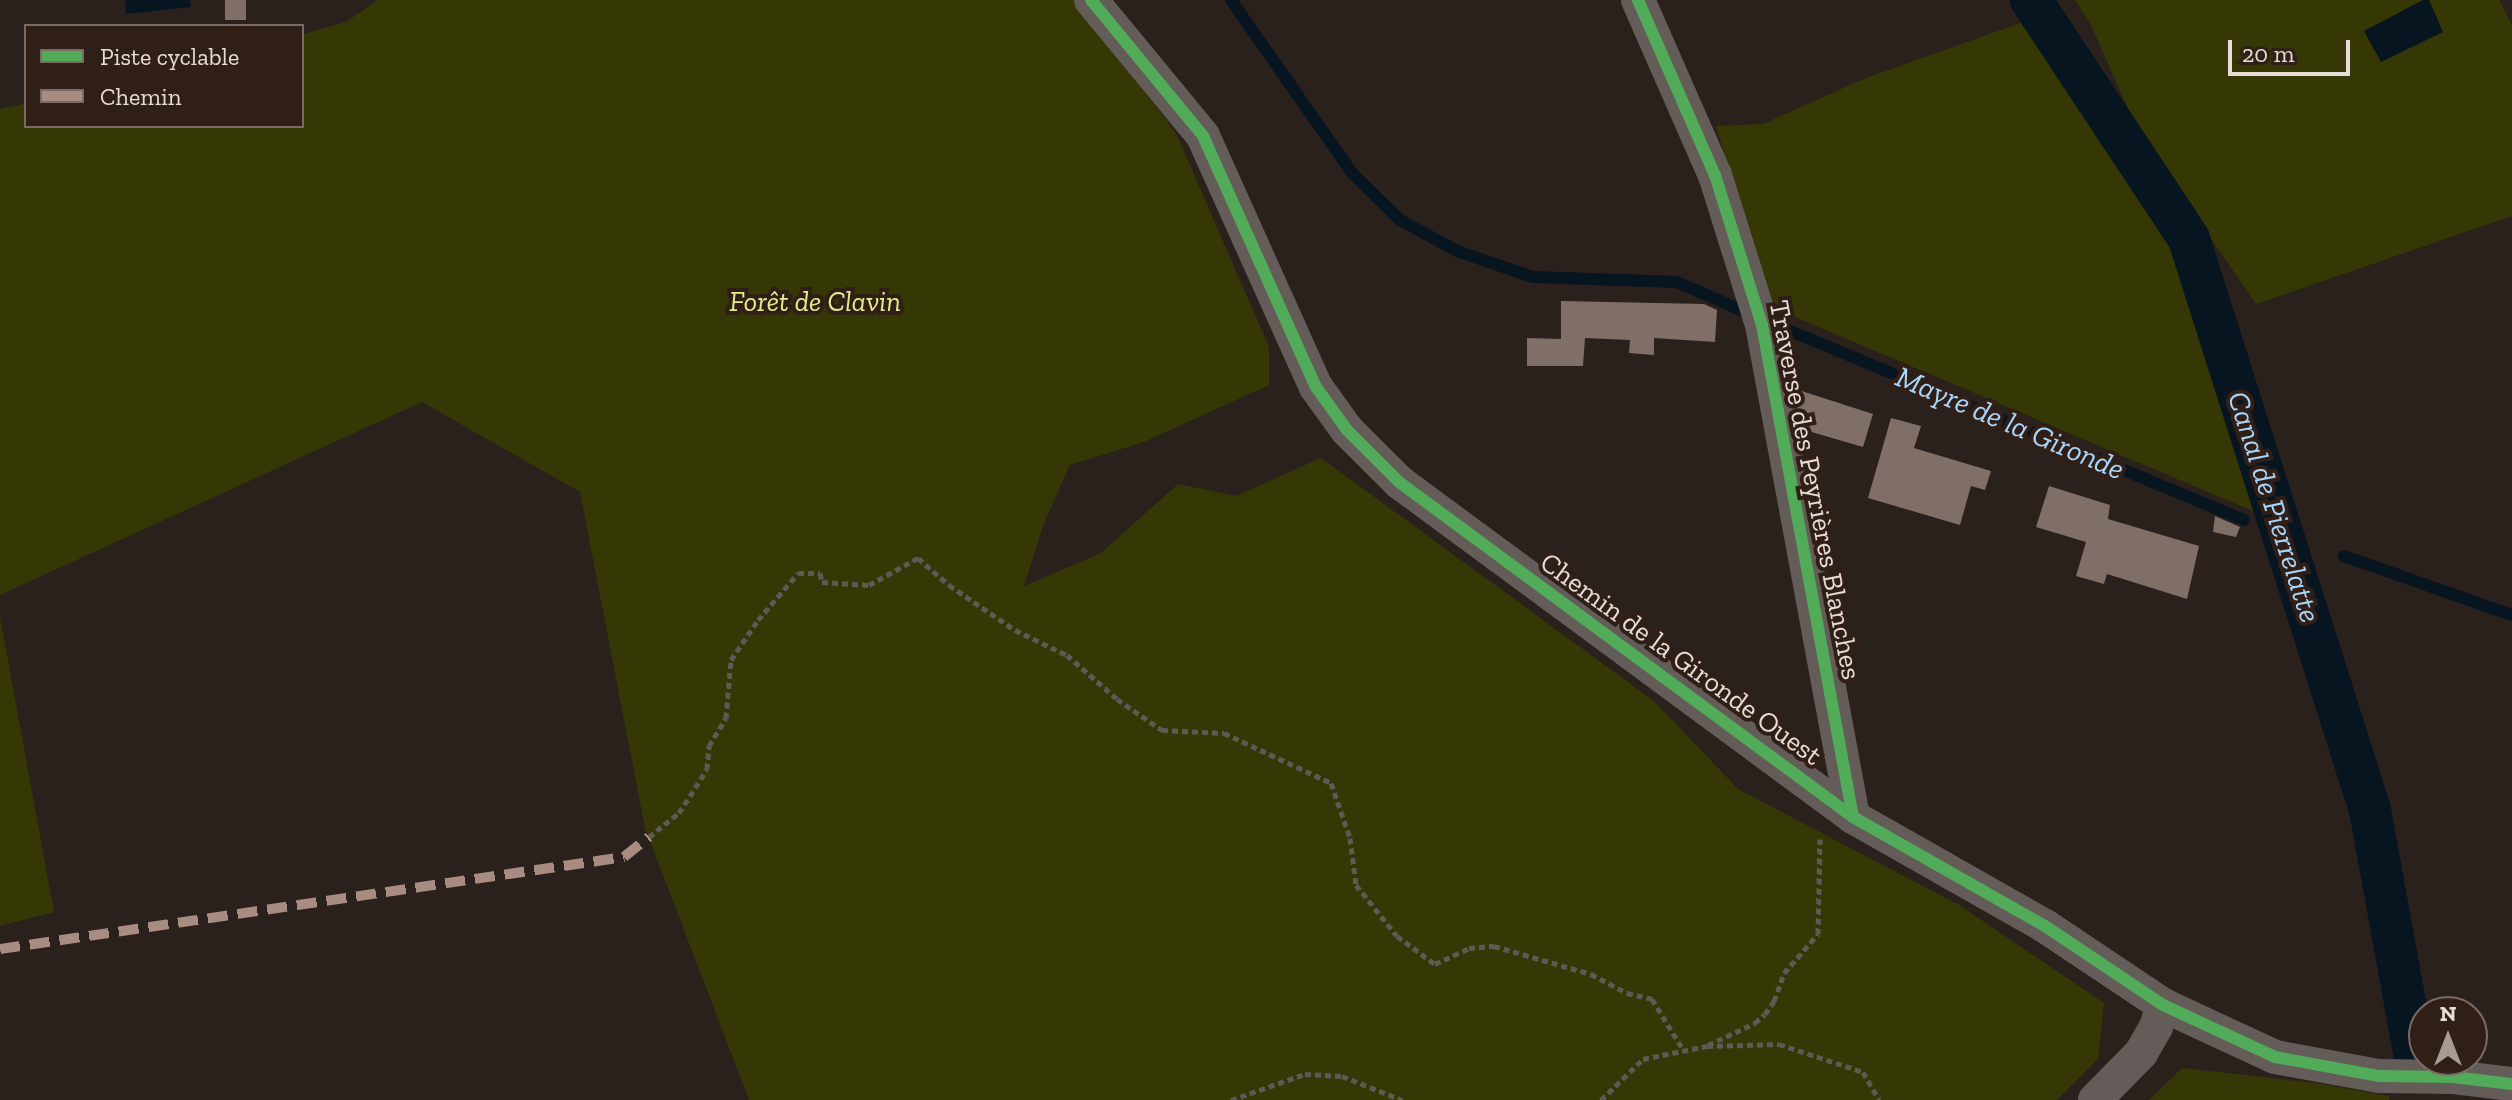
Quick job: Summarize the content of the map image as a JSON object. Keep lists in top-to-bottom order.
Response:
{
  "streets": {
    "street": ["Traverse des Peyrières Blanches", "Chemin de la Gironde Ouest"]
  },
  "crossings": [
    ["Traverse des Peyrières Blanches", "Chemin de la Gironde Ouest"]
  ],
  "water": ["Mayre de la Gironde", "Canal de Pierrelatte"],
  "parks": ["Forêt de Clavin"],
  "legend": ["Piste cyclable", "Chemin"],
  "scale_bar": "20 m",
  "north": "top"
}
